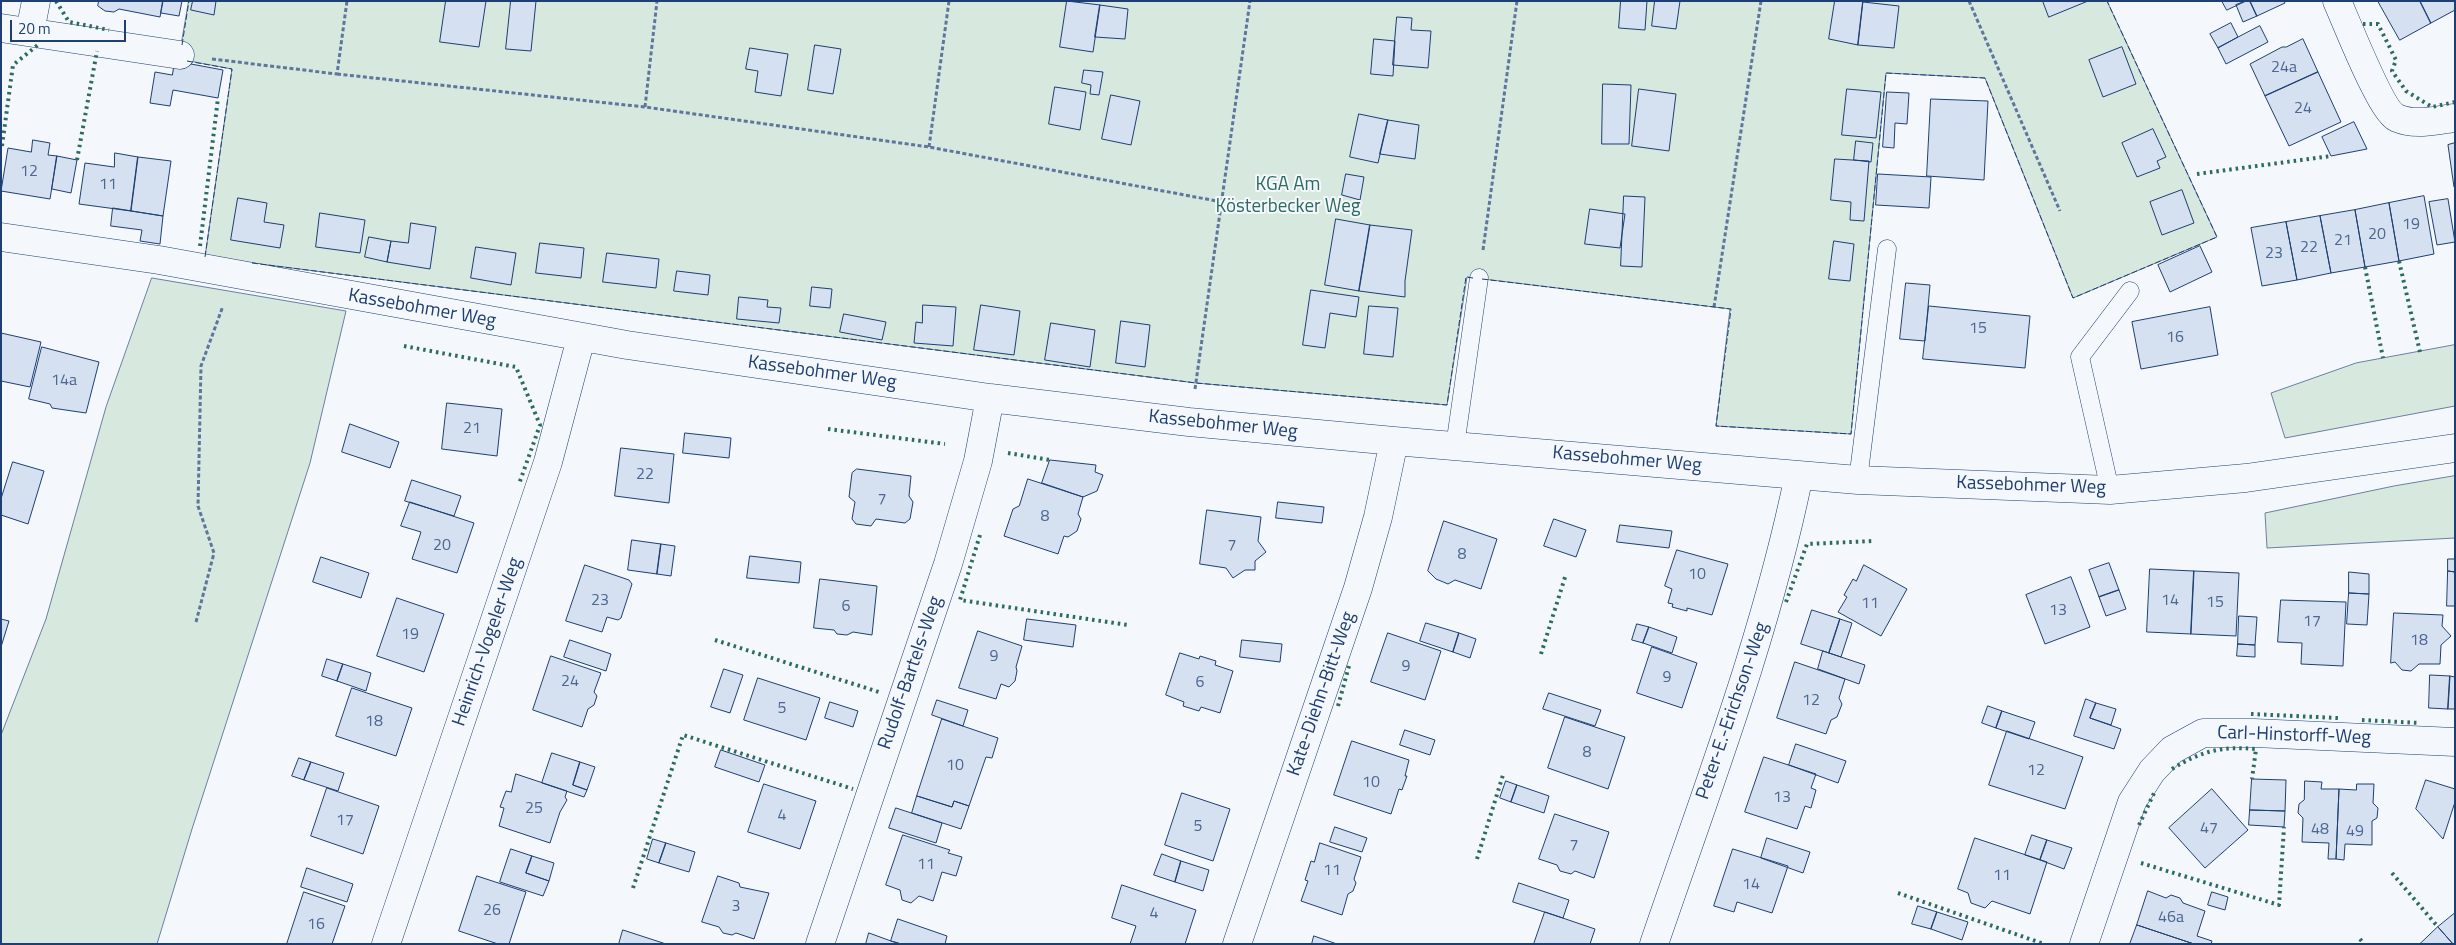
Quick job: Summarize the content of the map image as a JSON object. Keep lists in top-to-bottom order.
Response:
{
  "streets": {
    "street": [
      "Kassebohmer Weg",
      "Heinrich-Vogeler-Weg",
      "Rudolf-Bartels-Weg",
      "Kate-Diehn-Bitt-Weg",
      "Peter-E.-Erichson-Weg",
      "Carl-Hinstorff-Weg"
    ]
  },
  "crossings": [
    ["Kassebohmer Weg", "Heinrich-Vogeler-Weg"],
    ["Kassebohmer Weg", "Rudolf-Bartels-Weg"],
    ["Kassebohmer Weg", "Kate-Diehn-Bitt-Weg"],
    ["Kassebohmer Weg", "Peter-E.-Erichson-Weg"]
  ],
  "parks": ["KGA Am Kösterbecker Weg"],
  "house_numbers": [
    "24a",
    "24",
    "12",
    "11",
    "19",
    "20",
    "21",
    "22",
    "23",
    "15",
    "16",
    "14a",
    "21",
    "22",
    "7",
    "8",
    "20",
    "7",
    "8",
    "10",
    "23",
    "14",
    "15",
    "11",
    "6",
    "13",
    "17",
    "19",
    "18",
    "9",
    "9",
    "9",
    "24",
    "6",
    "12",
    "5",
    "18",
    "8",
    "10",
    "12",
    "10",
    "13",
    "25",
    "4",
    "17",
    "5",
    "47",
    "48",
    "49",
    "7",
    "11",
    "11",
    "11",
    "14",
    "3",
    "26",
    "4",
    "46a",
    "16"
  ],
  "scale_bar": "20 m"
}
